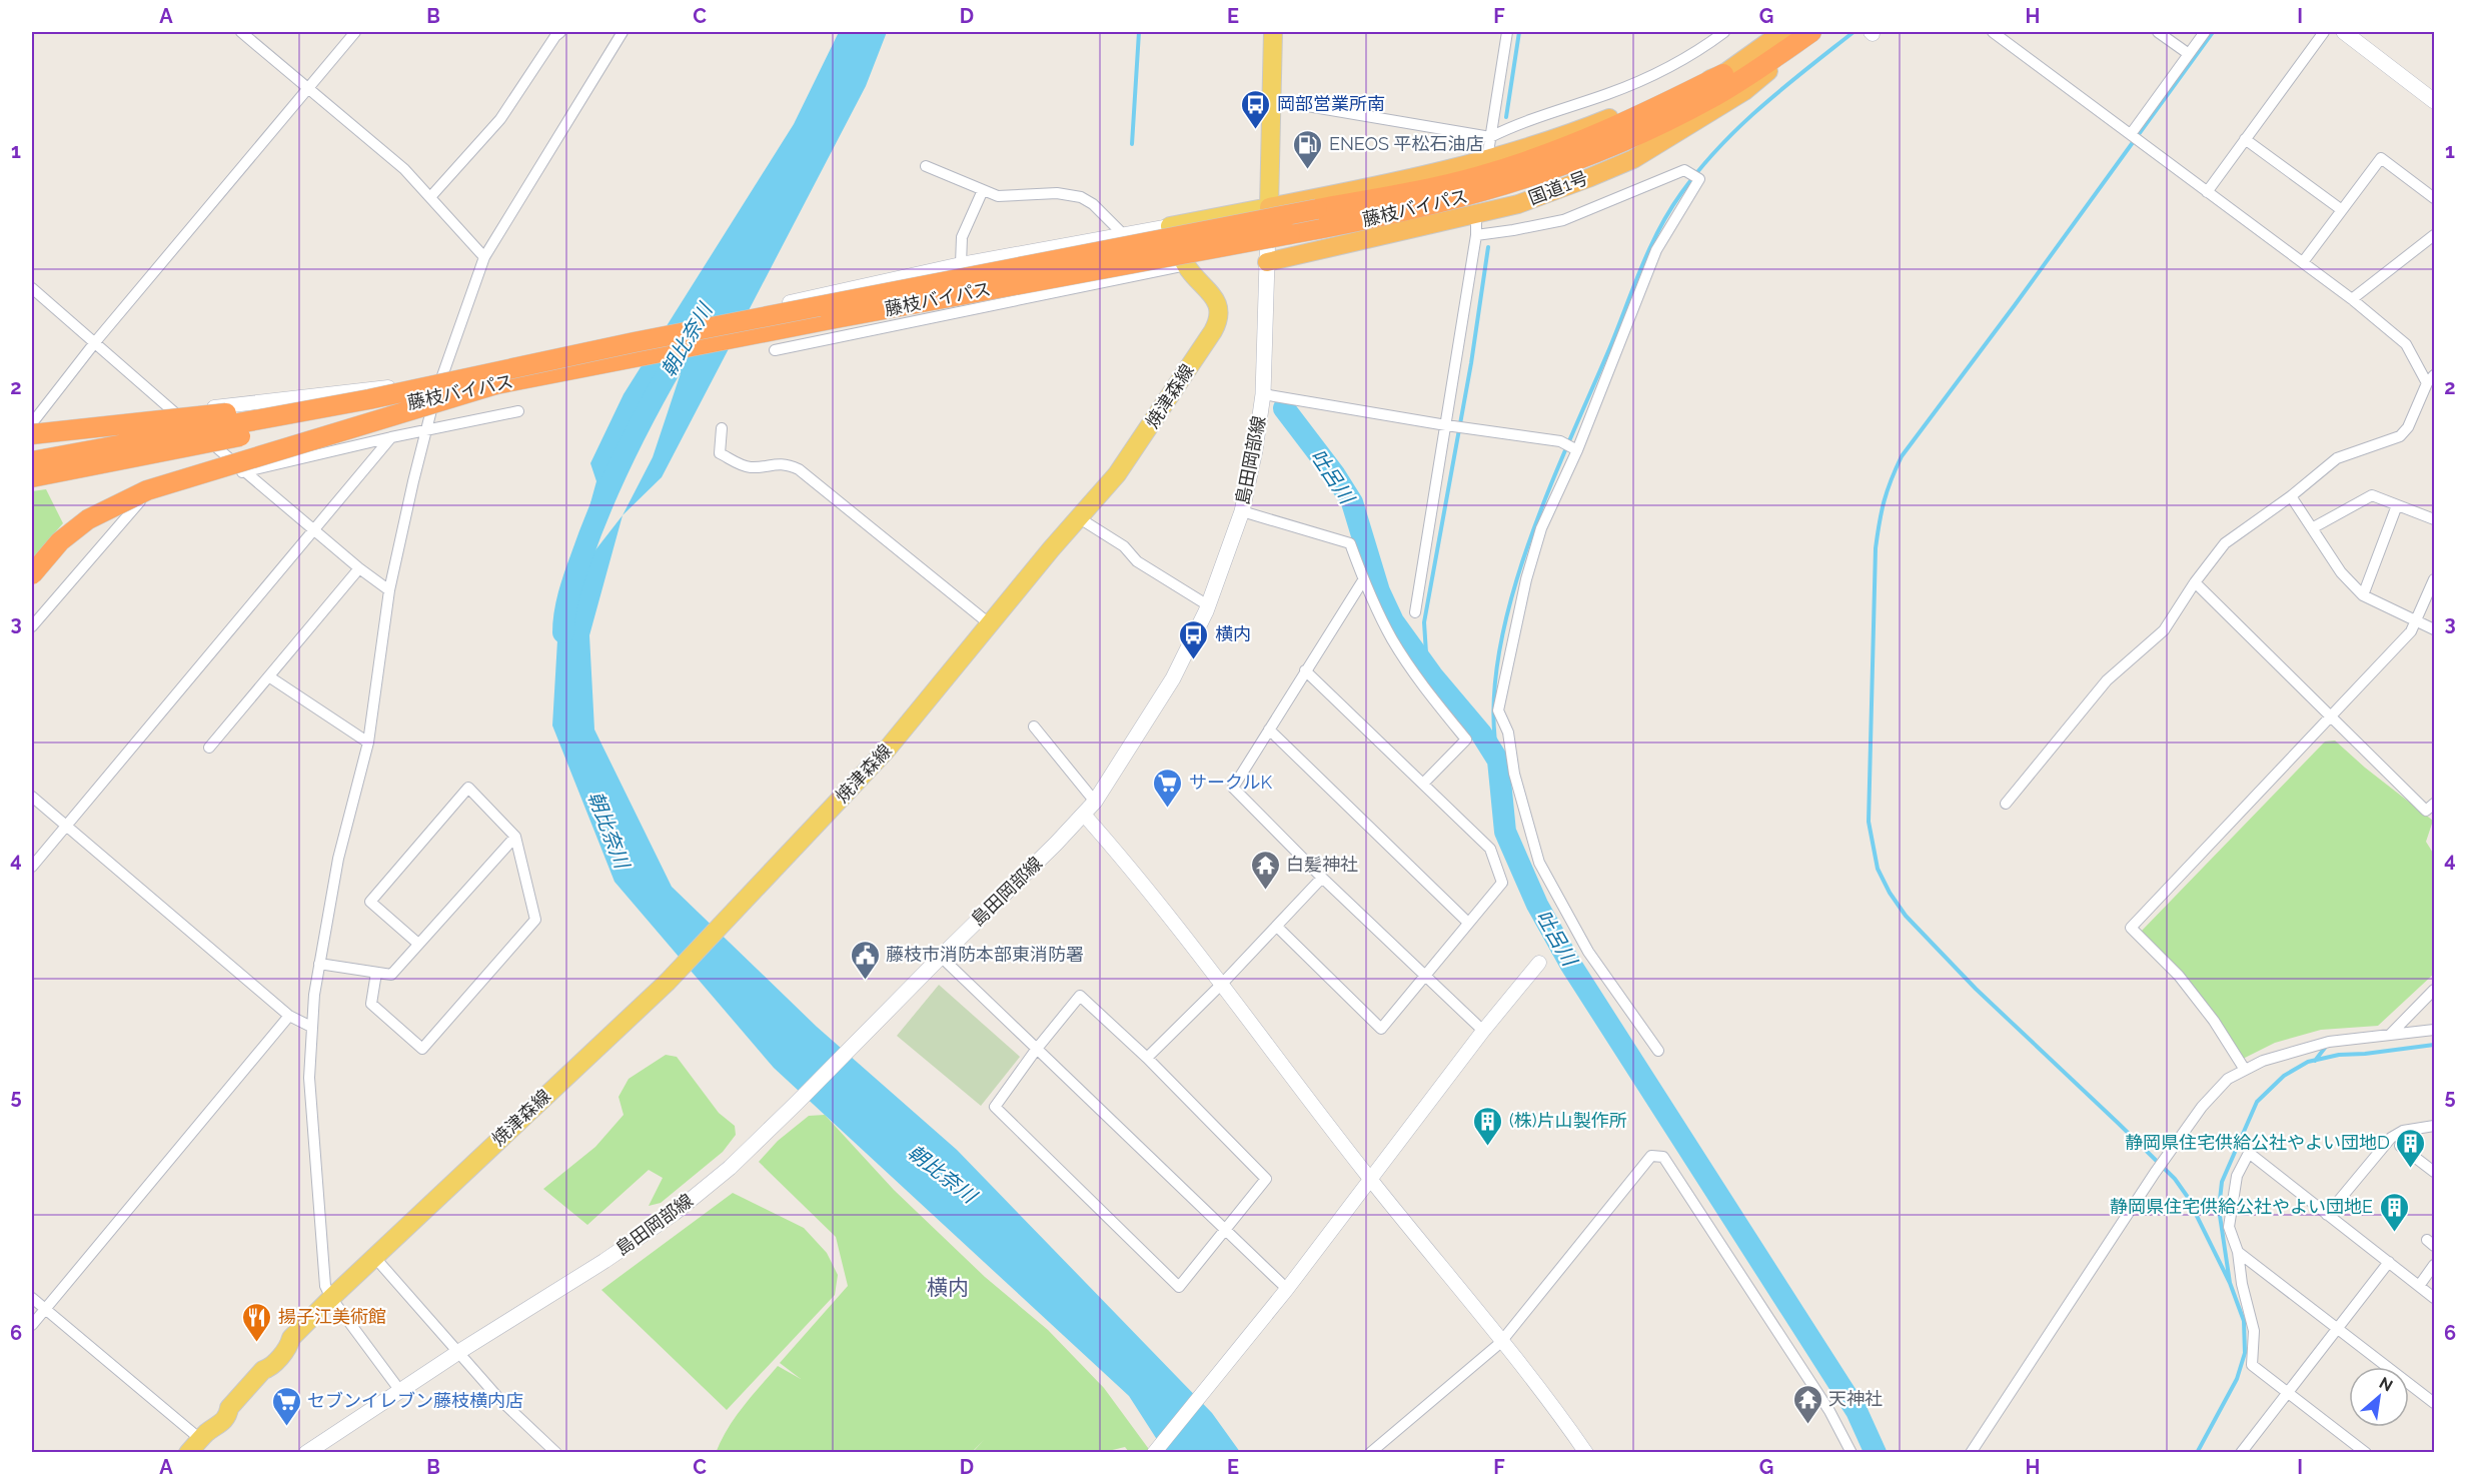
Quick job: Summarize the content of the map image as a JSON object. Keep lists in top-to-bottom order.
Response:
{
  "streets": {
    "highway": ["国道1号", "藤枝バイパス"],
    "main road": ["焼津森線", "島田岡部線"]
  },
  "crossings": [
    ["国道1号", "藤枝バイパス"],
    ["国道1号", "島田岡部線"]
  ],
  "districts": ["横内"],
  "water": ["朝比奈川", "吐呂川"],
  "places": {
    "bus stop": ["岡部営業所南", "横内"],
    "fuel station": ["ENEOS 平松石油店"],
    "supermarket": ["サークルK", "セブンイレブン藤枝横内店"],
    "temple": ["白髪神社", "天神社"],
    "public building": ["藤枝市消防本部東消防署"],
    "building": ["(株)片山製作所", "静岡県住宅供給公社やよい団地D", "静岡県住宅供給公社やよい団地E"],
    "restaurant": ["揚子江美術館"]
  },
  "north": "top right",
  "grid": {
    "columns": [
      "A",
      "B",
      "C",
      "D",
      "E",
      "F",
      "G",
      "H",
      "I"
    ],
    "rows": [
      "1",
      "2",
      "3",
      "4",
      "5",
      "6"
    ]
  }
}
